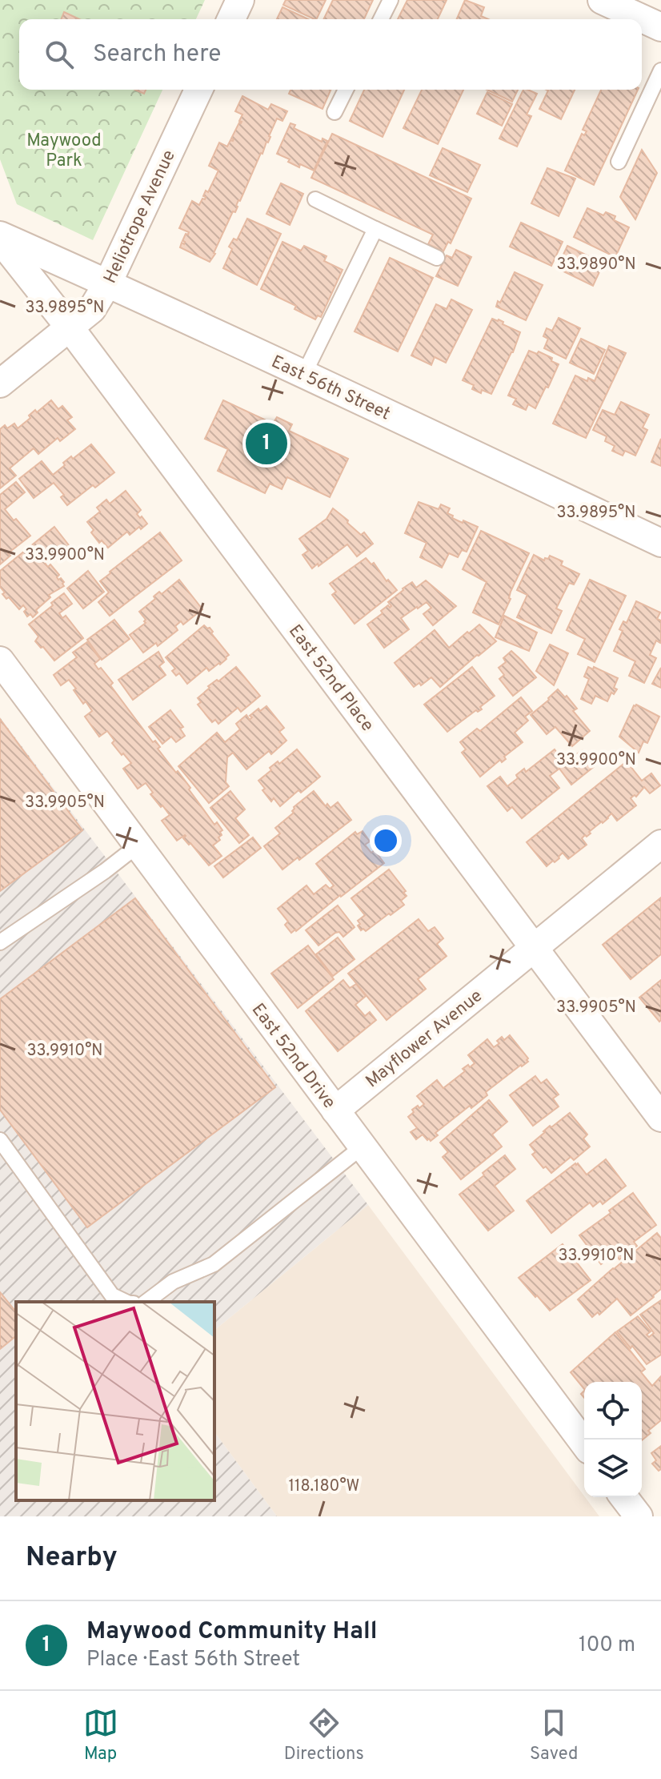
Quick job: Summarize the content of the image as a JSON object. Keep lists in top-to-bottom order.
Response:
{
  "streets": {
    "street": [
      "Heliotrope Avenue",
      "East 56th Street",
      "East 52nd Place",
      "Mayflower Avenue",
      "East 52nd Drive"
    ]
  },
  "crossings": [
    ["Heliotrope Avenue", "East 56th Street"],
    ["Heliotrope Avenue", "East 52nd Place"],
    ["East 56th Street", "East 52nd Place"],
    ["East 52nd Place", "Mayflower Avenue"],
    ["Mayflower Avenue", "East 52nd Drive"]
  ],
  "parks": ["Maywood Park"],
  "page": {
    "search": "Search here",
    "pins": "1",
    "heading": "Nearby",
    "list": [
      {
        "mark": "1",
        "name": "Maywood Community Hall",
        "note": "Place · East 56th Street",
        "value": "100 m"
      }
    ],
    "nav": ["Map", "Directions", "Saved"]
  },
  "coordinates": [
    "33.9890°N",
    "33.9895°N",
    "33.9900°N",
    "33.9905°N",
    "33.9910°N",
    "118.180°W"
  ]
}
